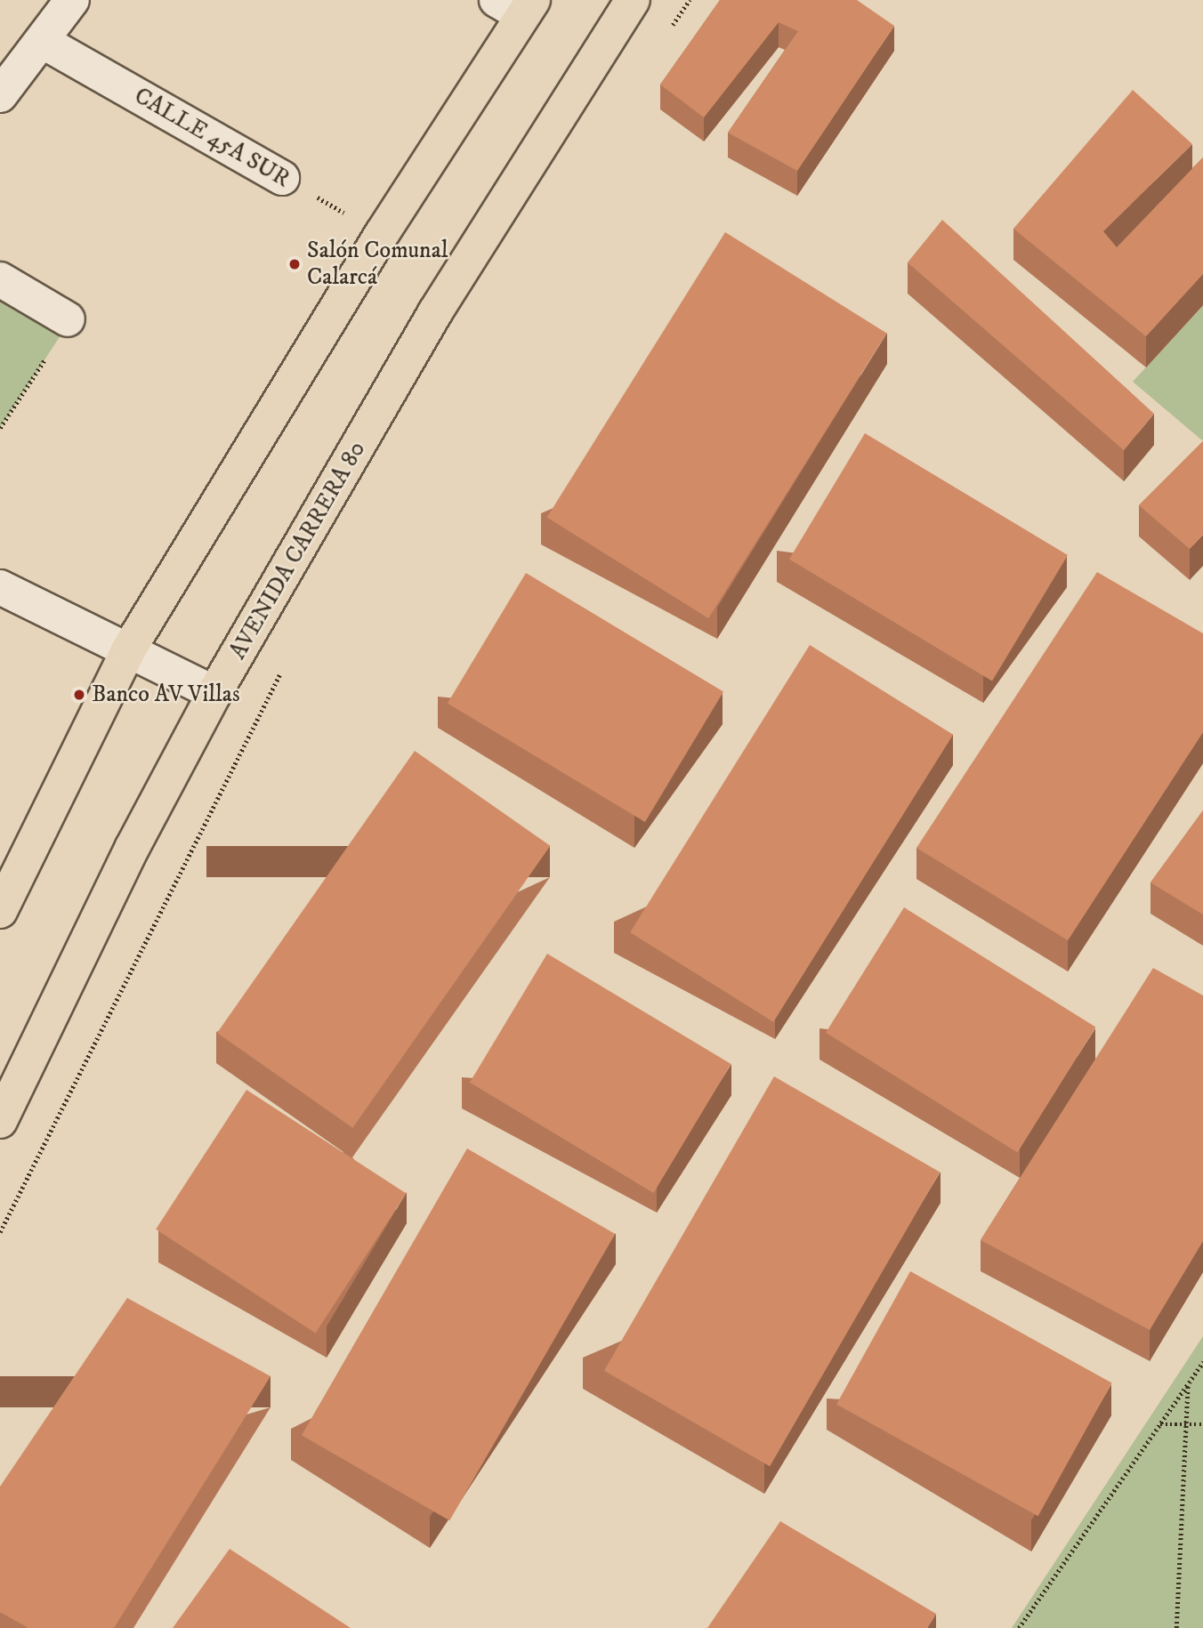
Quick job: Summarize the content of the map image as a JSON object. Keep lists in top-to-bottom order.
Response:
{
  "streets": {
    "main road": ["AVENIDA CARRERA 80"],
    "street": ["CALLE 45A SUR"]
  },
  "places": ["Salón Comunal Calarcá", "Banco AV Villas"]
}
